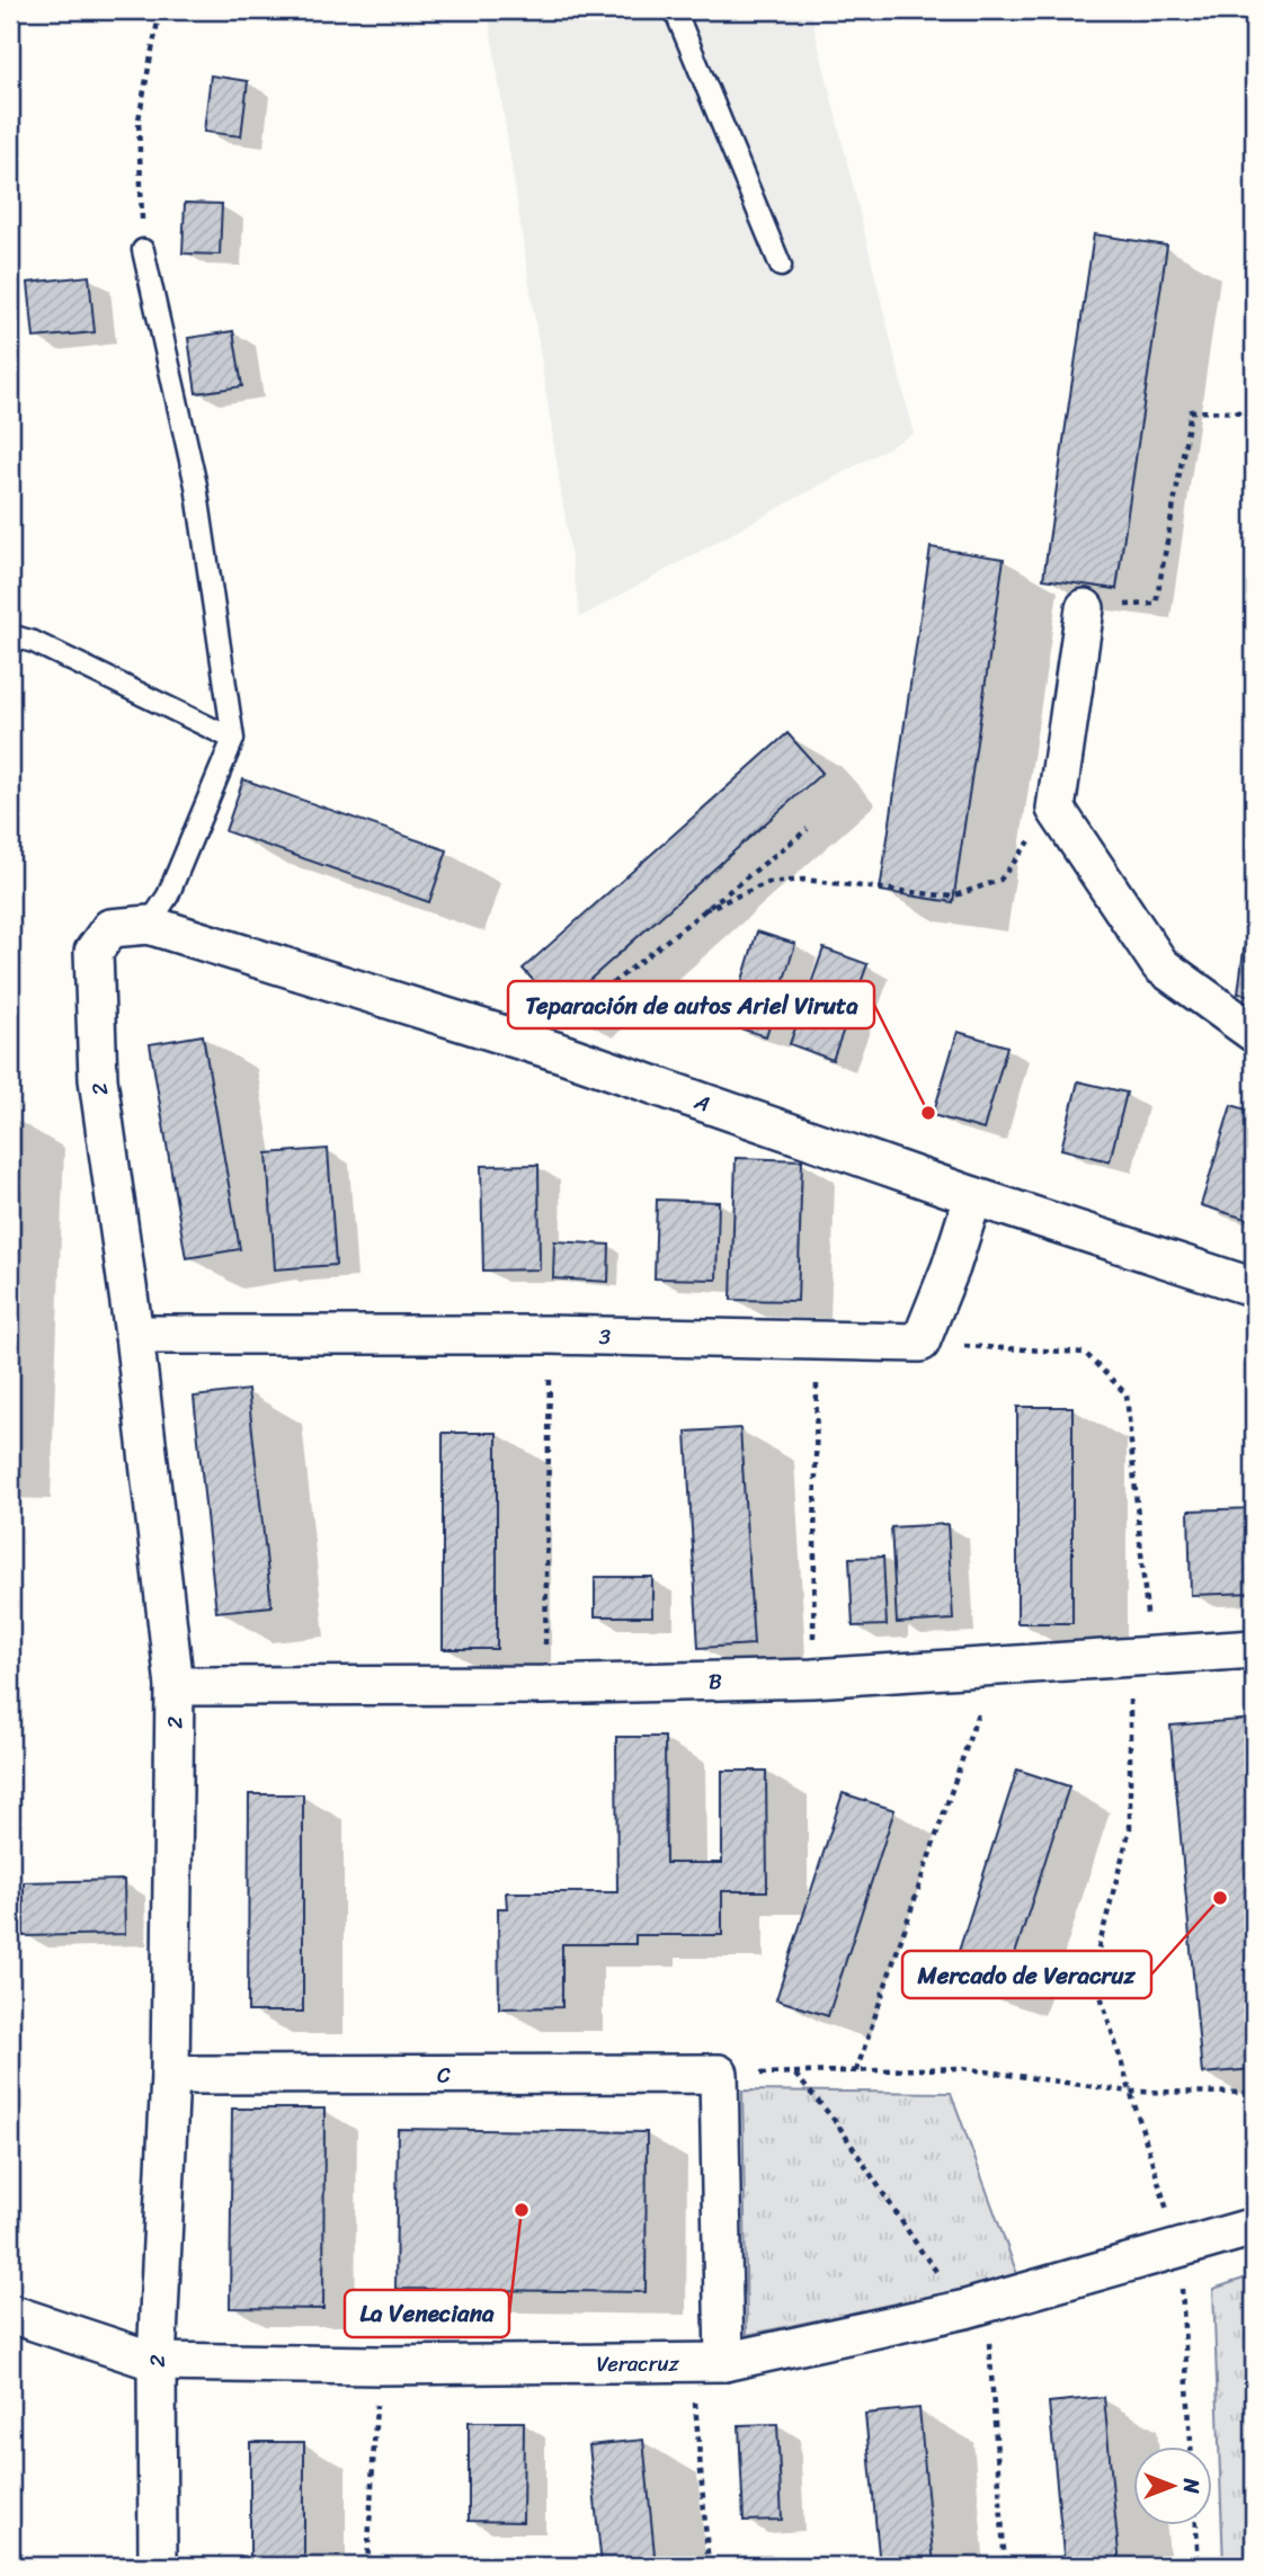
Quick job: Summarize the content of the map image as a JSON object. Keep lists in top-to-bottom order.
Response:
{
  "streets": {
    "street": [
      "2",
      "A",
      "3",
      "B",
      "C",
      "Veracruz"
    ]
  },
  "crossings": [
    ["2", "A"],
    ["2", "3"],
    ["2", "B"],
    ["2", "C"],
    ["2", "Veracruz"],
    ["C", "Veracruz"]
  ],
  "places": ["Teparación de autos Ariel Viruta", "Mercado de Veracruz", "La Veneciana"],
  "north": "right"
}
